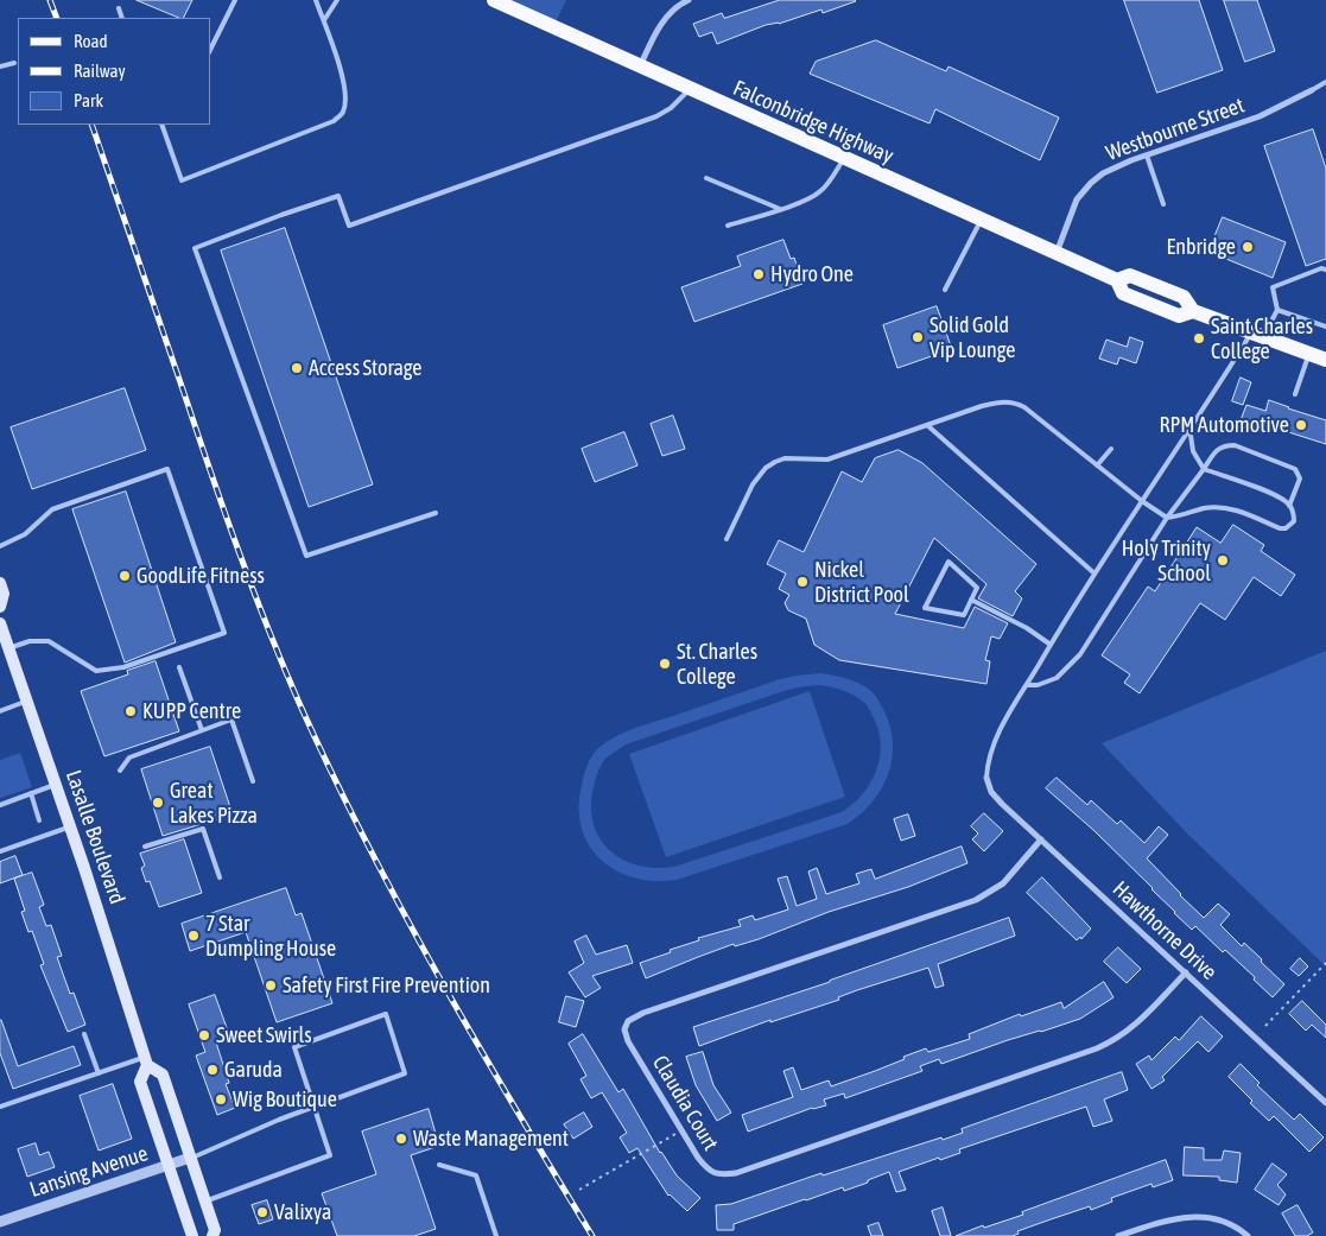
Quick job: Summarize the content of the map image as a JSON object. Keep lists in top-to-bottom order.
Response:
{
  "streets": {
    "main road": ["Falconbridge Highway", "Lasalle Boulevard"],
    "street": [
      "Westbourne Street",
      "Hawthorne Drive",
      "Claudia Court",
      "Lansing Avenue"
    ]
  },
  "crossings": [
    ["Falconbridge Highway", "Westbourne Street"],
    ["Lasalle Boulevard", "Lansing Avenue"],
    ["Hawthorne Drive", "Claudia Court"]
  ],
  "places": [
    "Enbridge",
    "Hydro One",
    "Solid Gold Vip Lounge",
    "Saint Charles College",
    "Access Storage",
    "RPM Automotive",
    "Holy Trinity School",
    "GoodLife Fitness",
    "Nickel District Pool",
    "St. Charles College",
    "KUPP Centre",
    "Great Lakes Pizza",
    "7 Star Dumpling House",
    "Safety First Fire Prevention",
    "Sweet Swirls",
    "Garuda",
    "Wig Boutique",
    "Waste Management",
    "Valixya"
  ],
  "legend": ["Road", "Railway", "Park"]
}
